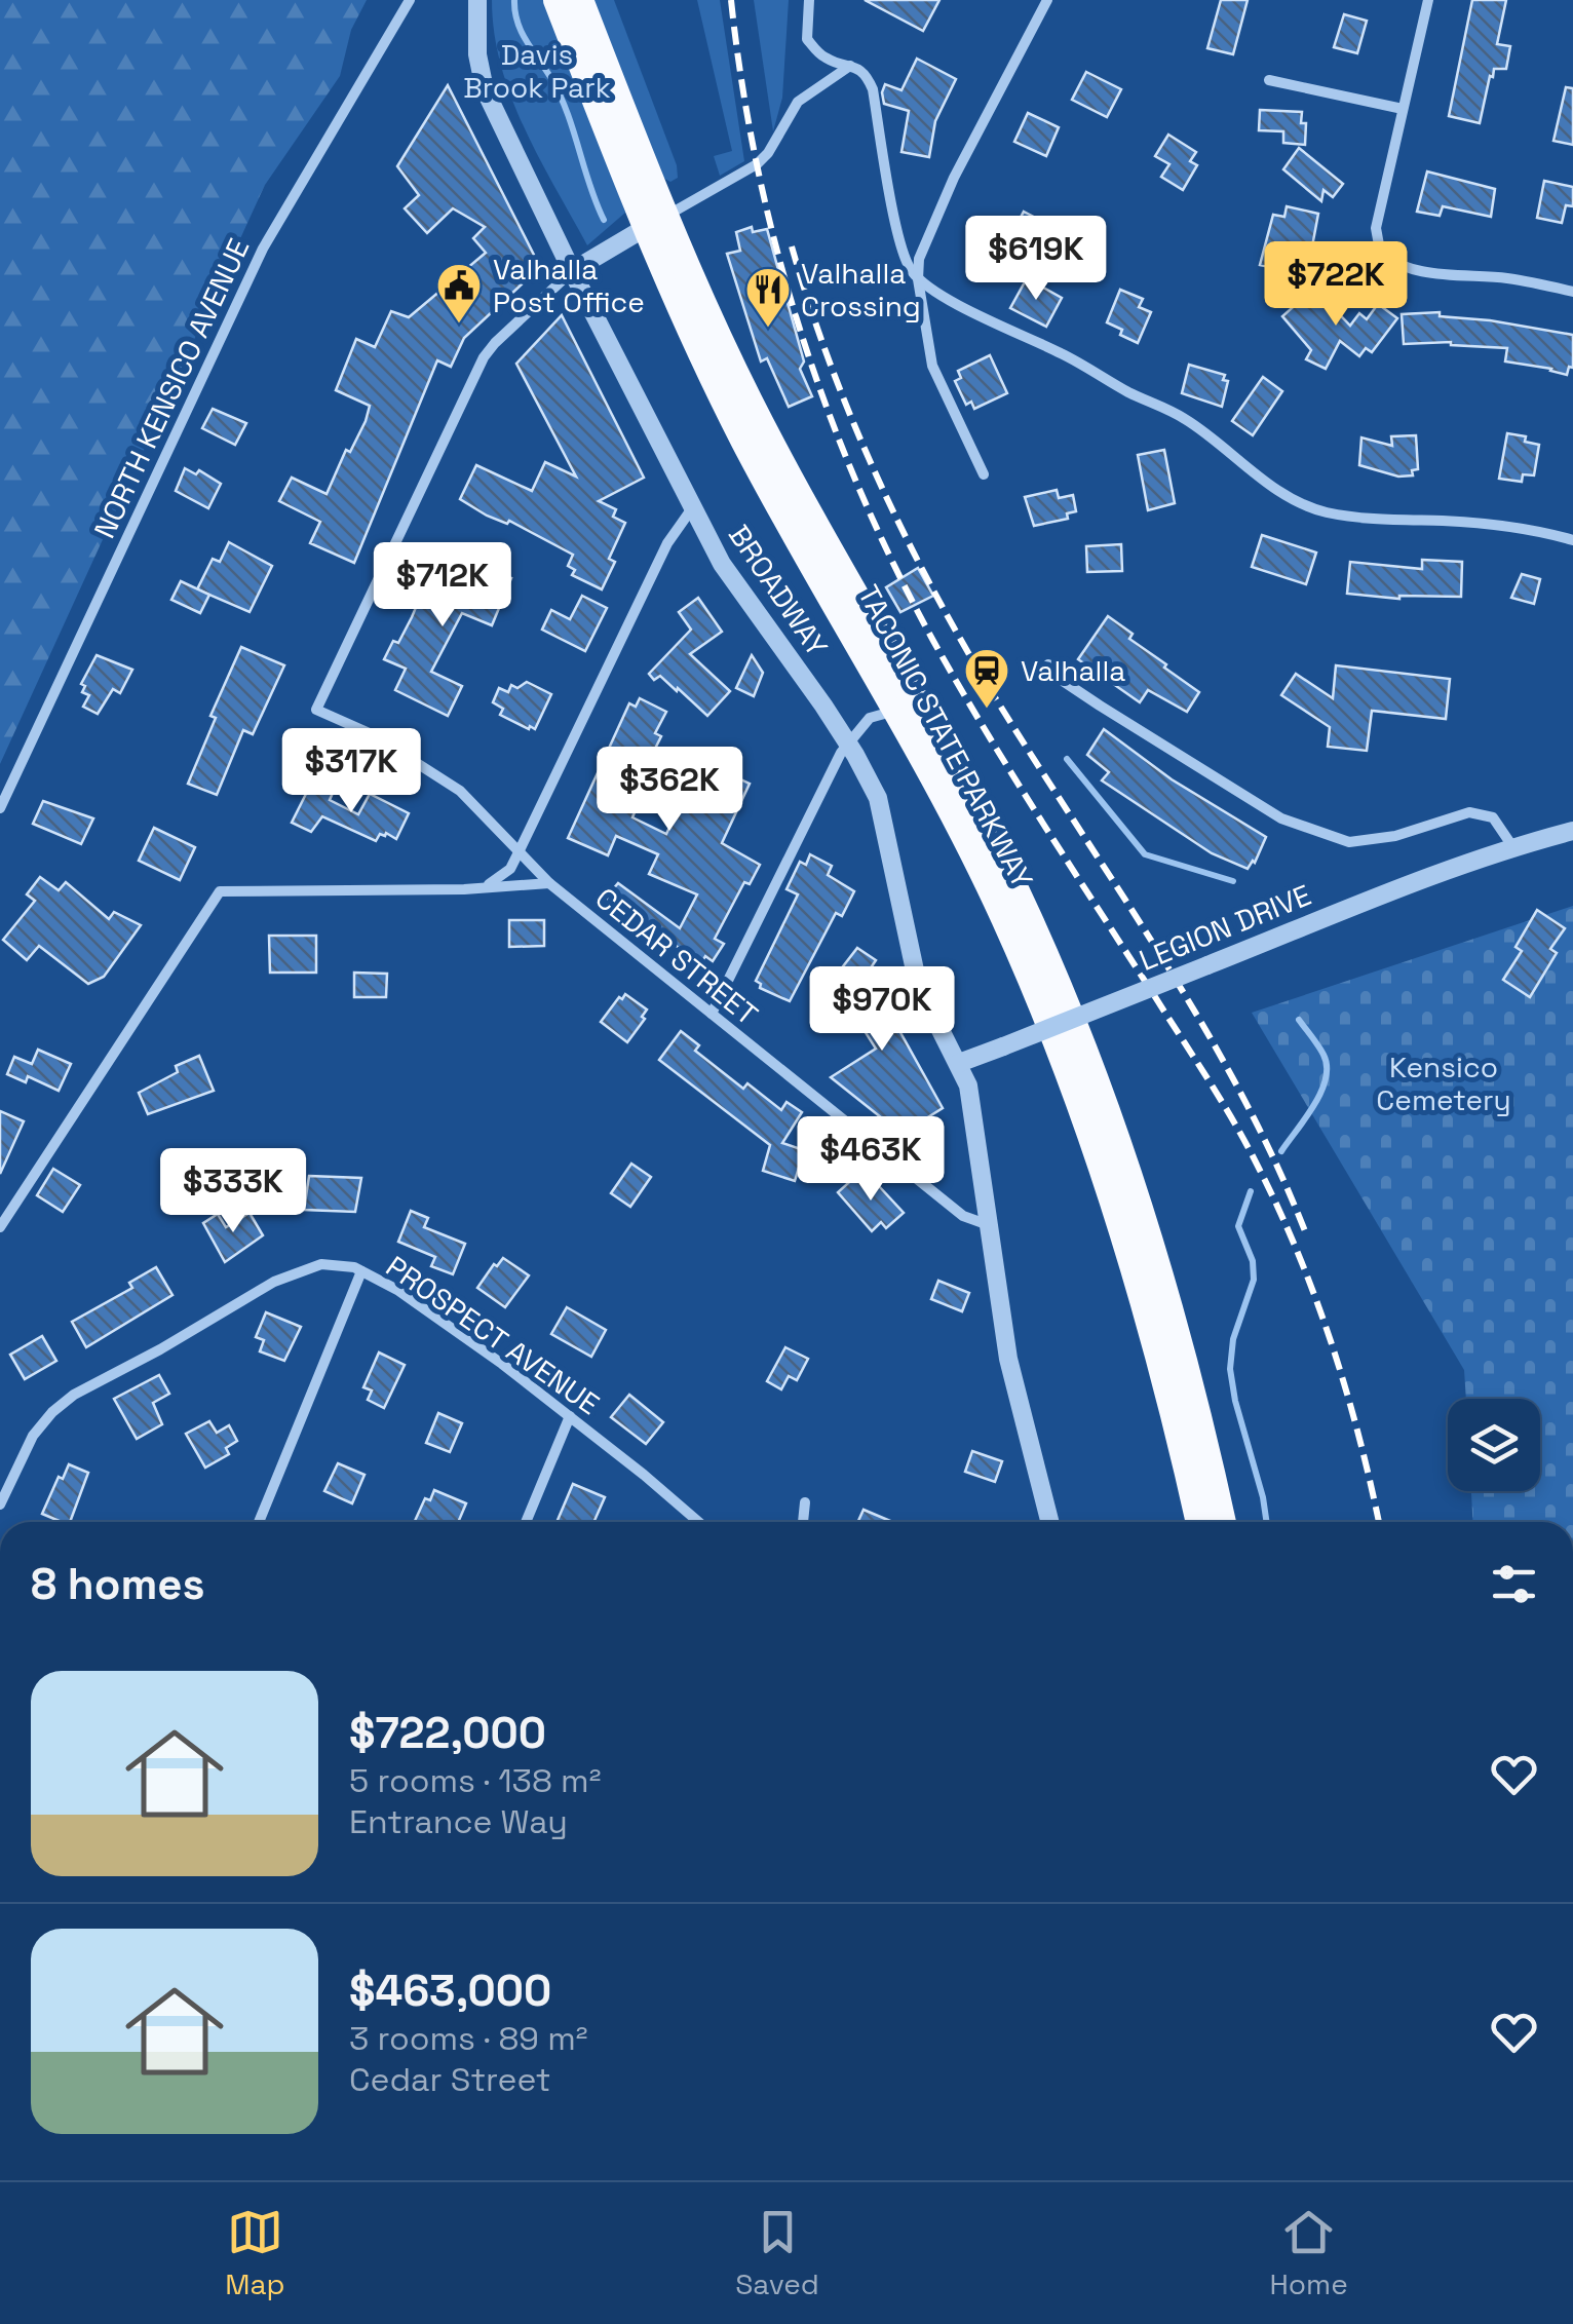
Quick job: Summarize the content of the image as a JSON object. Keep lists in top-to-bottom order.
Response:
{
  "streets": {
    "highway": ["TACONIC STATE PARKWAY"],
    "street": [
      "NORTH KENSICO AVENUE",
      "BROADWAY",
      "LEGION DRIVE",
      "CEDAR STREET",
      "PROSPECT AVENUE"
    ]
  },
  "crossings": [
    ["BROADWAY", "LEGION DRIVE"],
    ["BROADWAY", "CEDAR STREET"]
  ],
  "parks": ["Davis Brook Park", "Kensico Cemetery"],
  "places": {
    "public building": ["Valhalla Post Office"],
    "restaurant": ["Valhalla Crossing"],
    "station": ["Valhalla"]
  },
  "page": {
    "price": [
      "$619K",
      "$722K",
      "$712K",
      "$317K",
      "$362K",
      "$970K",
      "$463K",
      "$333K"
    ],
    "heading": "8 homes",
    "list": [
      {
        "name": "$722,000",
        "note": "5 rooms · 138 m² · Entrance Way"
      },
      {
        "name": "$463,000",
        "note": "3 rooms · 89 m² · Cedar Street"
      }
    ],
    "tabs": ["Map", "Saved", "Home"]
  }
}
